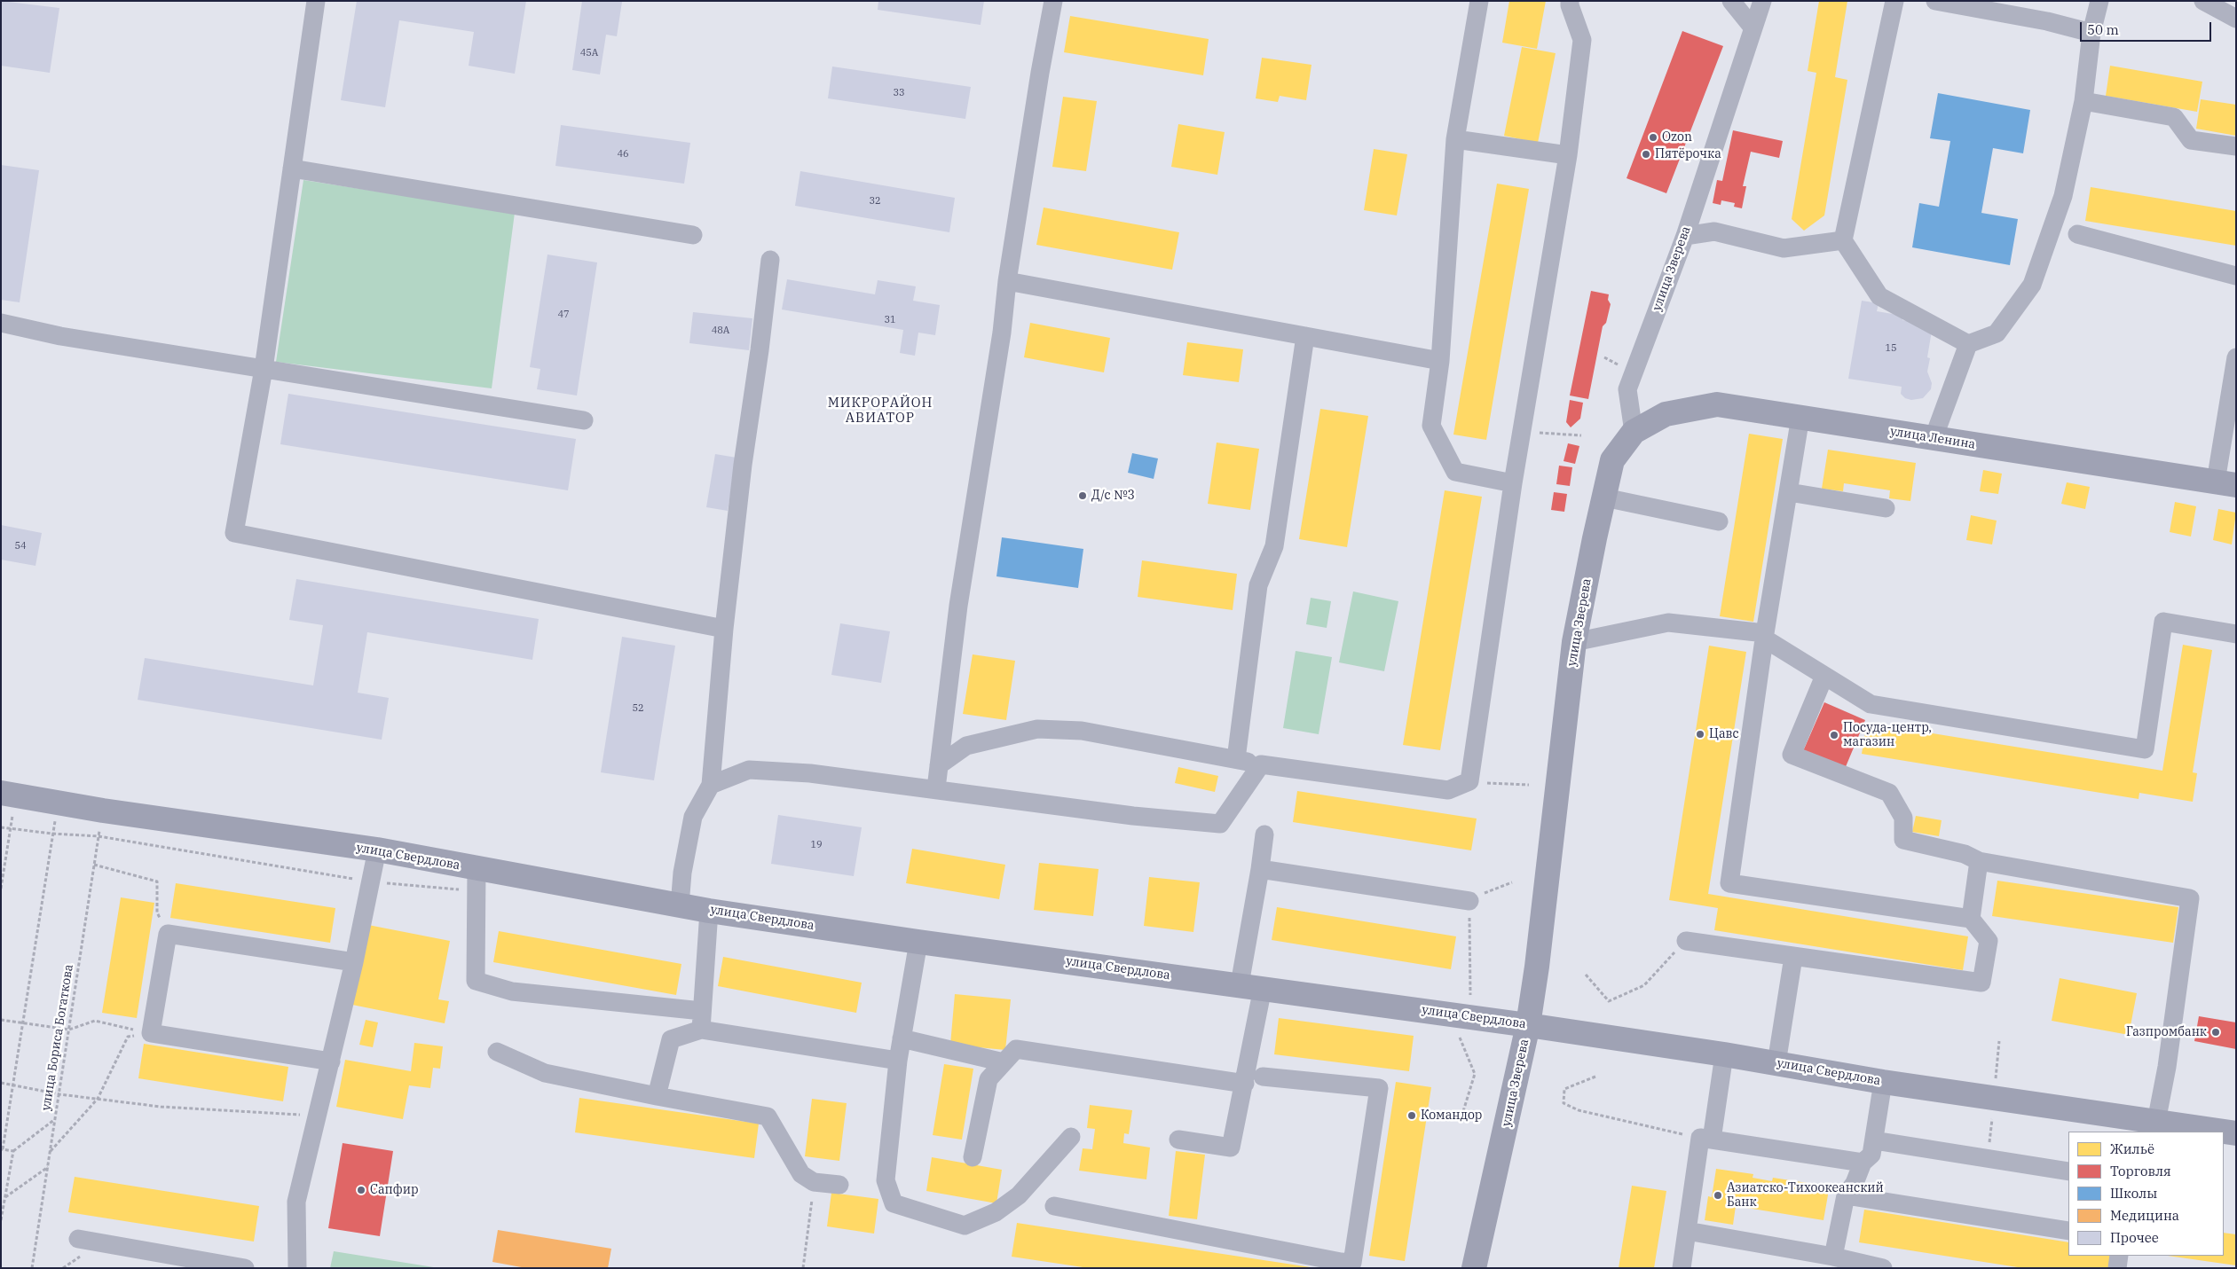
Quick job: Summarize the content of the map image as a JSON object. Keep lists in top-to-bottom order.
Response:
{
  "streets": {
    "main road": ["улица Зверева", "улица Ленина", "улица Свердлова"],
    "path": ["улица Бориса Богаткова"]
  },
  "crossings": [
    ["улица Зверева", "улица Ленина"],
    ["улица Зверева", "улица Свердлова"],
    ["улица Свердлова", "улица Бориса Богаткова"]
  ],
  "districts": ["МИКРОРАЙОН АВИАТОР"],
  "places": [
    "Ozon",
    "Пятёрочка",
    "Д/с №3",
    "Цавс",
    "Посуда-центр, магазин",
    "Газпромбанк",
    "Командор",
    "Сапфир",
    "Азиатско-Тихоокеанский Банк"
  ],
  "house_numbers": [
    "45А",
    "33",
    "46",
    "32",
    "47",
    "31",
    "48А",
    "15",
    "54",
    "52",
    "19"
  ],
  "legend": [
    "Жильё",
    "Торговля",
    "Школы",
    "Медицина",
    "Прочее"
  ],
  "scale_bar": "50 m"
}
